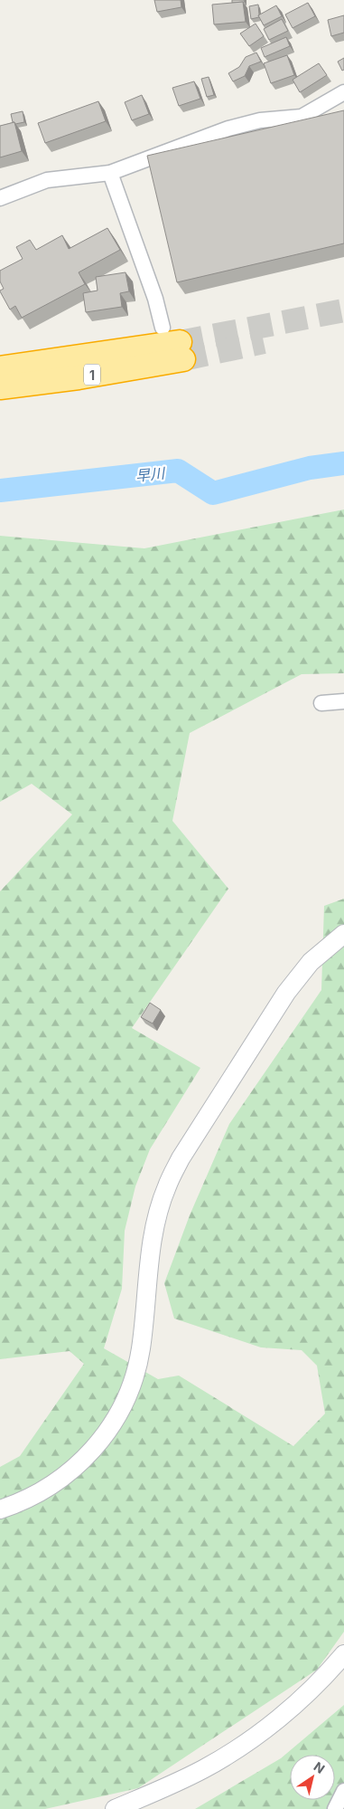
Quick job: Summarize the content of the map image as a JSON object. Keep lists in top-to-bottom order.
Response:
{
  "streets": {
    "highway": ["1"]
  },
  "water": ["早川"],
  "north": "top right"
}
